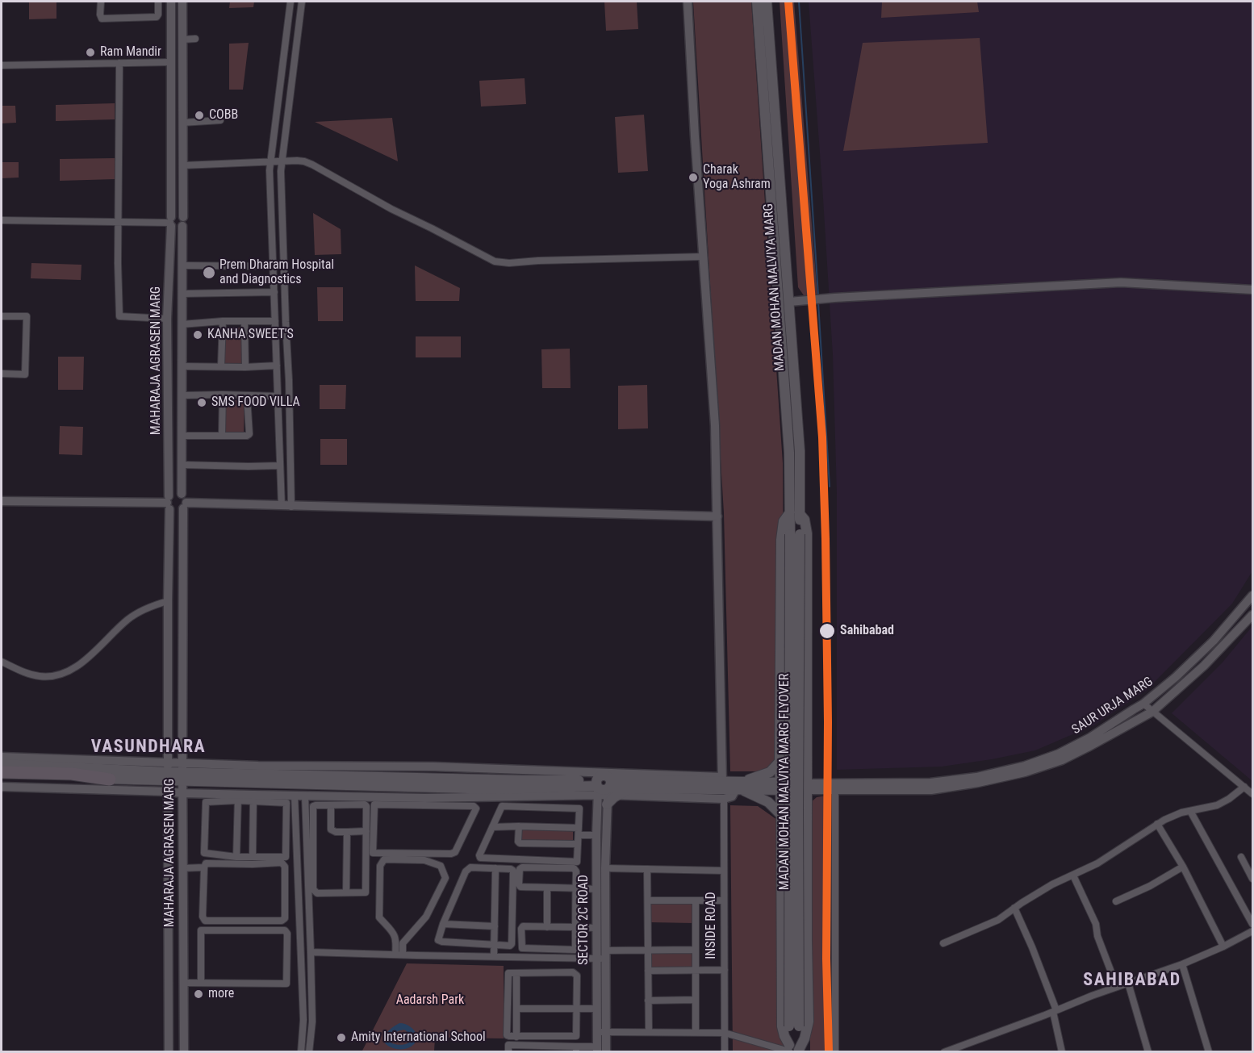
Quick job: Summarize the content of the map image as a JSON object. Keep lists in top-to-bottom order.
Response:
{
  "streets": {
    "main road": ["MADAN MOHAN MALVIYA MARG", "MADAN MOHAN MALVIYA MARG FLYOVER"],
    "street": [
      "MAHARAJA AGRASEN MARG",
      "SAUR URJA MARG",
      "SECTOR 2C ROAD",
      "INSIDE ROAD"
    ]
  },
  "crossings": [
    ["MADAN MOHAN MALVIYA MARG", "MADAN MOHAN MALVIYA MARG FLYOVER"]
  ],
  "districts": ["VASUNDHARA", "SAHIBABAD"],
  "parks": ["Aadarsh Park"],
  "places": [
    "Ram Mandir",
    "COBB",
    "Charak Yoga Ashram",
    "Prem Dharam Hospital and Diagnostics",
    "KANHA SWEET'S",
    "SMS FOOD VILLA",
    "Sahibabad",
    "more",
    "Amity International School"
  ]
}
